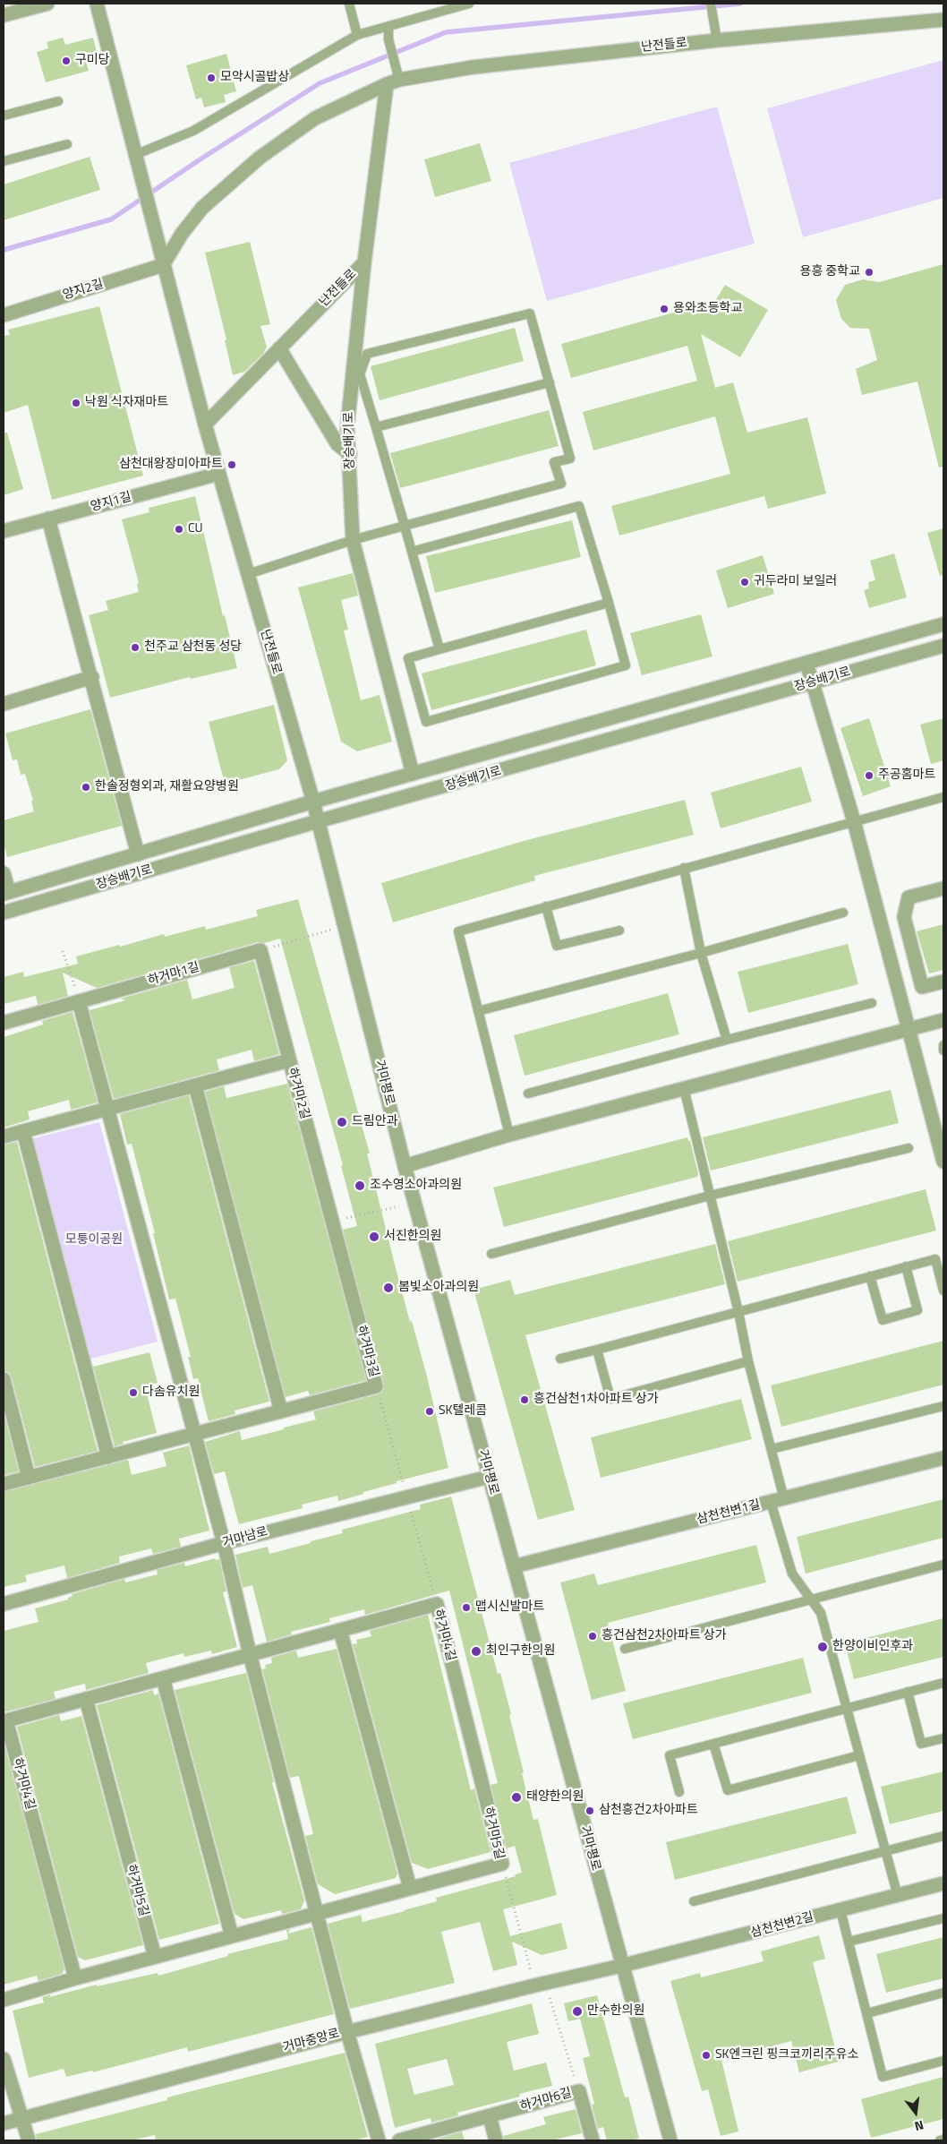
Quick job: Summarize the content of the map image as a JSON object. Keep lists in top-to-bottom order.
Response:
{
  "streets": {
    "street": [
      "난전들로",
      "양지2길",
      "장승배기로",
      "양지1길",
      "하거마1길",
      "거마평로",
      "하거마2길",
      "하거마3길",
      "삼천천변1길",
      "거마남로",
      "하거마4길",
      "하거마5길",
      "삼천천변2길",
      "거마중앙로",
      "하거마6길"
    ]
  },
  "crossings": [
    ["난전들로", "양지2길"],
    ["난전들로", "장승배기로"],
    ["난전들로", "양지1길"],
    ["난전들로", "거마평로"],
    ["장승배기로", "양지1길"],
    ["장승배기로", "거마평로"],
    ["거마평로", "삼천천변1길"],
    ["거마평로", "거마남로"],
    ["거마평로", "삼천천변2길"],
    ["거마평로", "거마중앙로"],
    ["하거마2길", "하거마3길"],
    ["하거마4길", "하거마5길"],
    ["삼천천변2길", "거마중앙로"]
  ],
  "parks": ["모퉁이공원"],
  "places": [
    "구미당",
    "모악시골밥상",
    "용흥 중학교",
    "용와초등학교",
    "낙원 식자재마트",
    "삼천대왕장미아파트",
    "CU",
    "귀두라미 보일러",
    "천주교 삼천동 성당",
    "주공홈마트",
    "한솔정형외과, 재활요양병원",
    "드림안과",
    "조수영소아과의원",
    "서진한의원",
    "봄빛소아과의원",
    "다솜유치원",
    "흥건삼천1차아파트 상가",
    "SK텔레콤",
    "맵시신발마트",
    "흥건삼천2차아파트 상가",
    "한양이비인후과",
    "최인구한의원",
    "태양한의원",
    "삼천흥건2차아파트",
    "만수한의원",
    "SK엔크린 핑크코끼리주유소"
  ],
  "north": "bottom"
}
